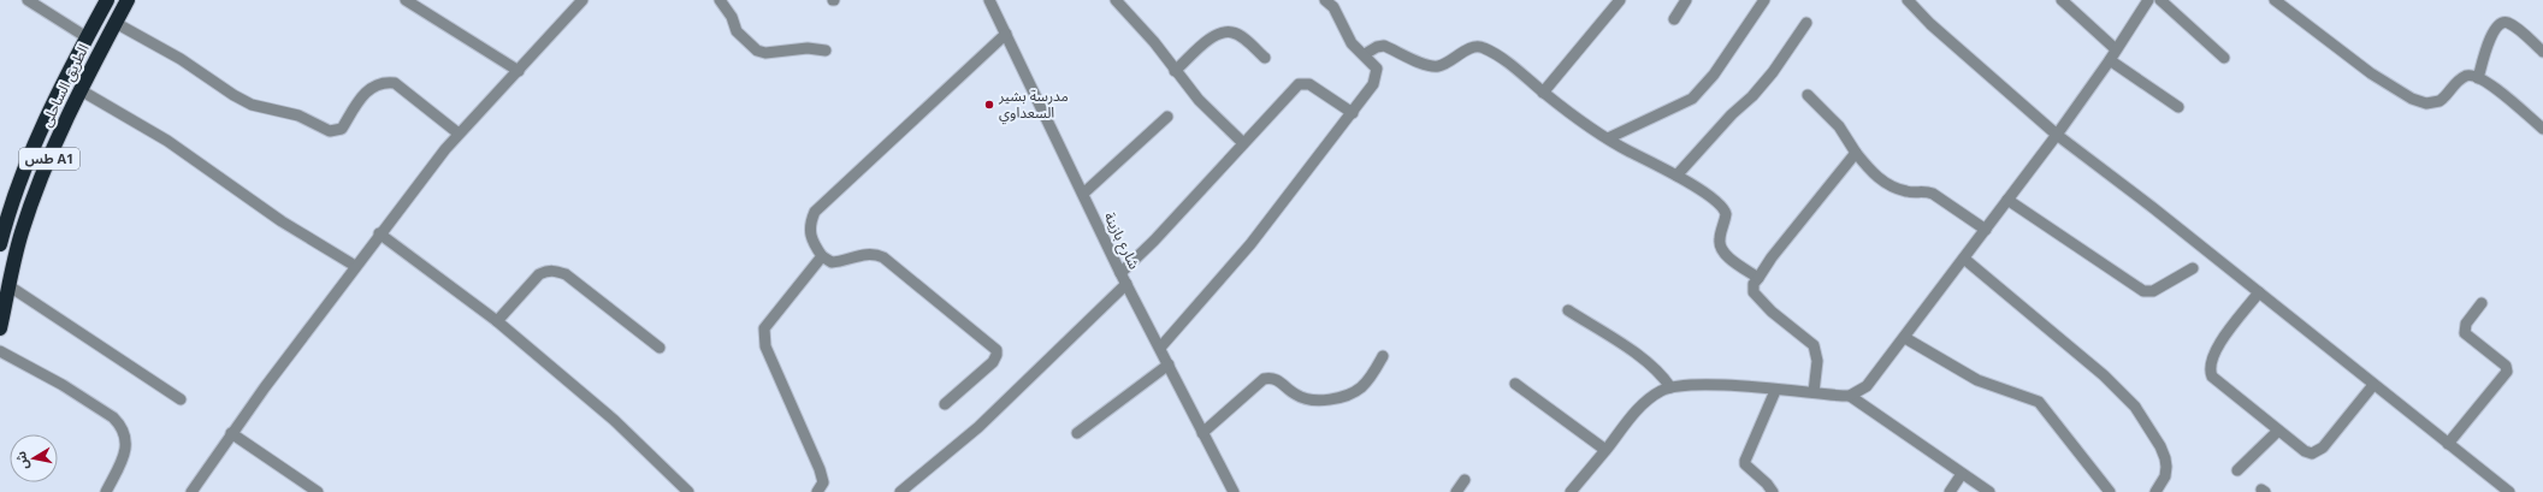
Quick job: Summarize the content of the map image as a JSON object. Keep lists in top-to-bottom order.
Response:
{
  "streets": {
    "highway": ["الطريق الساحلى", "طس A1"],
    "street": ["شارع بازينة"]
  },
  "places": ["مدرسة بشير السعداوي"],
  "north": "left"
}
